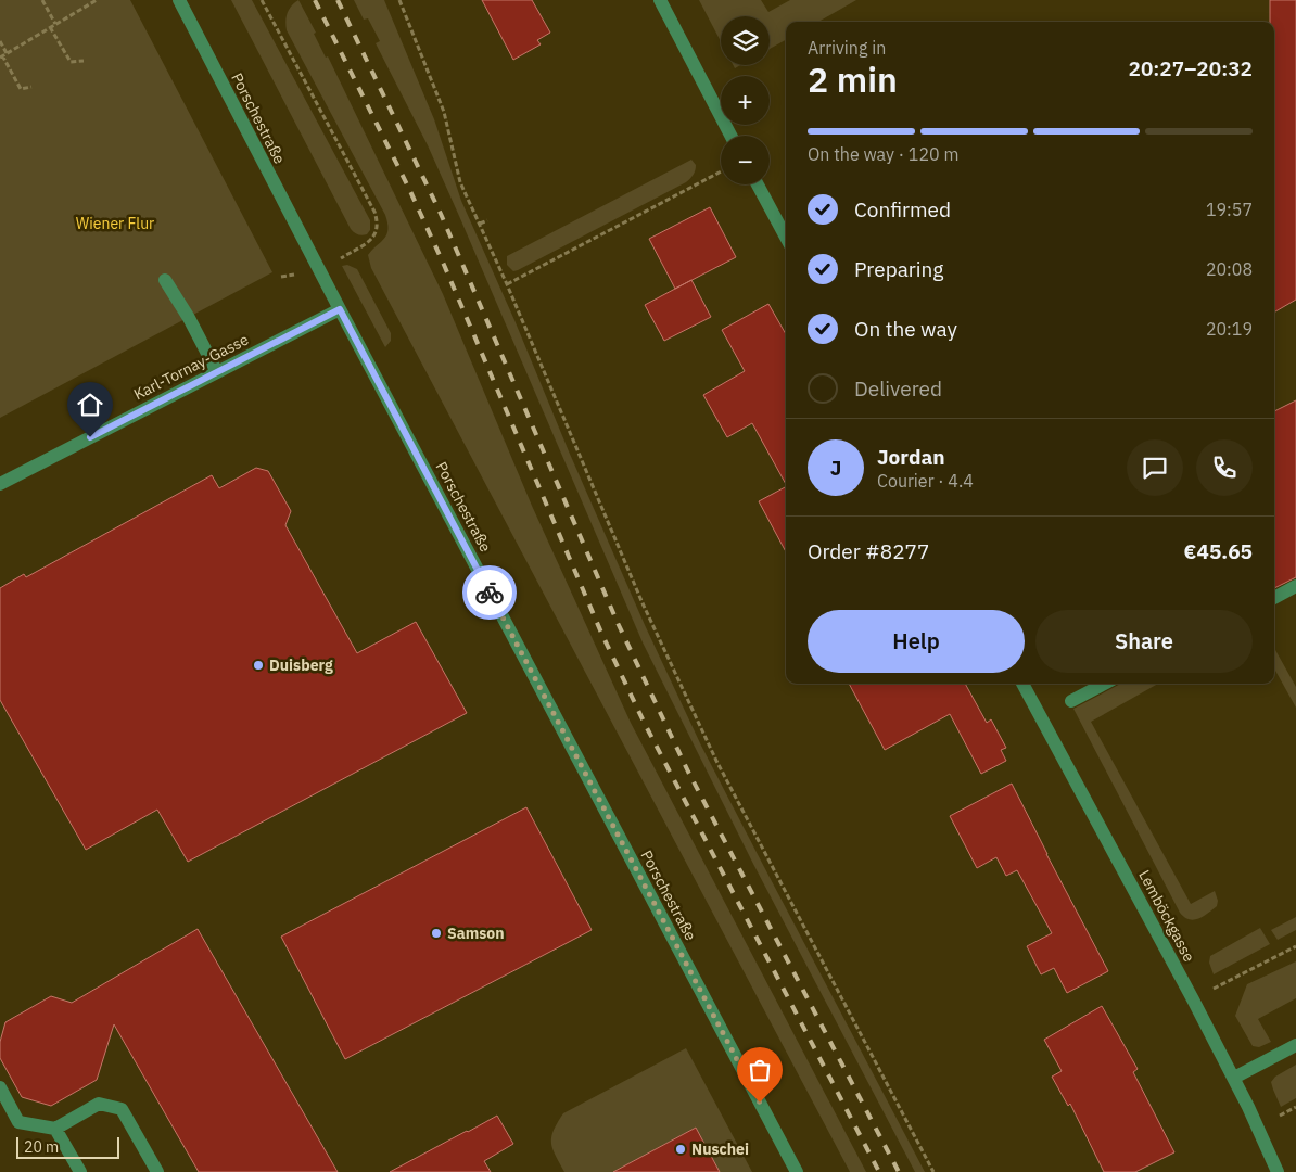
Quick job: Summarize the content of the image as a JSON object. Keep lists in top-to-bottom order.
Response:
{
  "streets": {
    "street": ["Porschestraße", "Karl-Tornay-Gasse", "Lemböckgasse"]
  },
  "crossings": [
    ["Porschestraße", "Karl-Tornay-Gasse"]
  ],
  "parks": ["Wiener Flur"],
  "places": ["Duisberg", "Samson", "Nuschei"],
  "scale_bar": "20 m",
  "page": {
    "map_buttons": ["+", "−"],
    "heading": ["2 min", "Arriving in", "20:27–20:32"],
    "panel": [
      "Jordan",
      "Courier · 4.4",
      "Order #8277",
      "€45.65"
    ],
    "bar": "On the way · 120 m",
    "list": [
      ["Confirmed", "19:57"],
      ["Preparing", "20:08"],
      ["On the way", "20:19"],
      "Delivered"
    ],
    "round": "J",
    "buttons": ["Help", "Share"],
    "scale": "20 m"
  }
}
